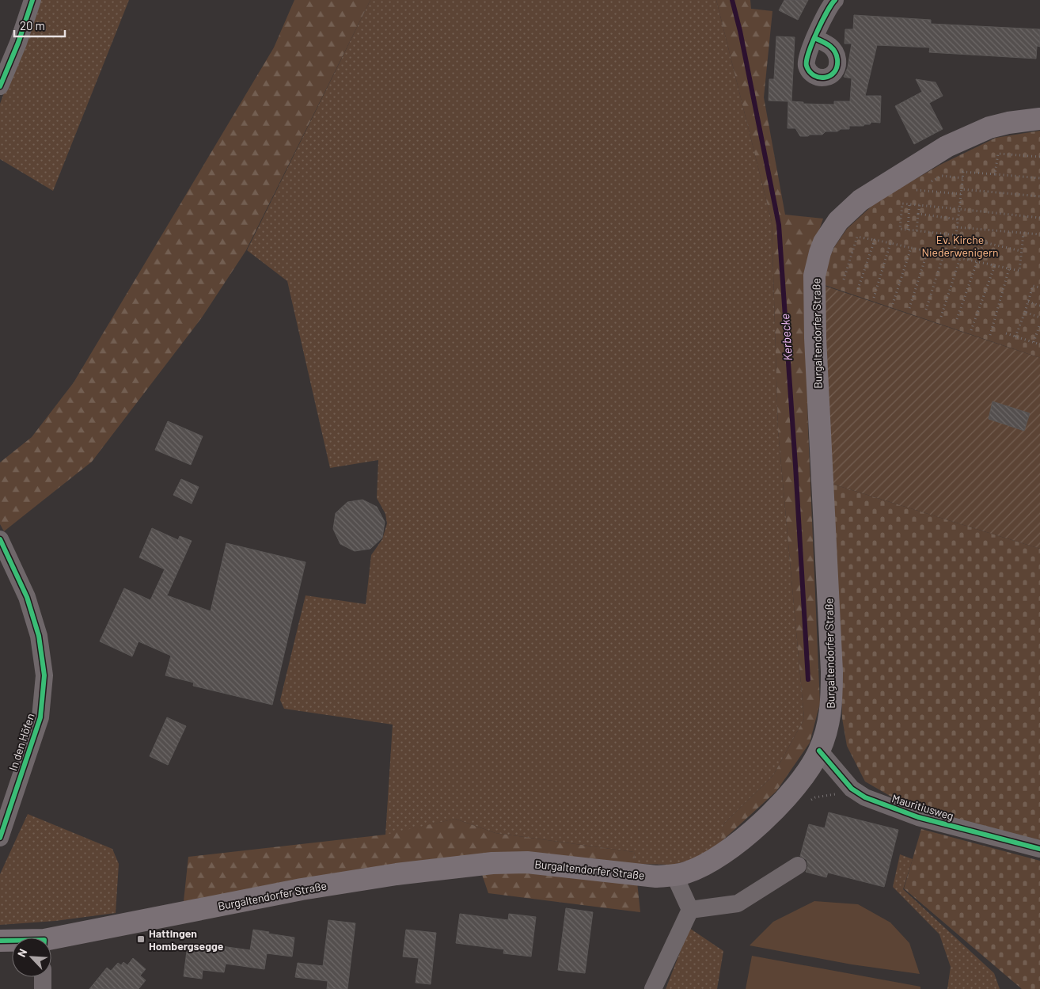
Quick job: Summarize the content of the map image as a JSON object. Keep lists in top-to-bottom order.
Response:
{
  "streets": {
    "main road": ["Burgaltendorfer Straße"],
    "street": ["In den Höfen", "Mauritiusweg"]
  },
  "crossings": [
    ["Burgaltendorfer Straße", "Mauritiusweg"]
  ],
  "water": ["Kerbecke"],
  "parks": ["Ev. Kirche Niederwenigern"],
  "places": {
    "transit": ["Hattingen Hombergsegge"]
  },
  "scale_bar": "20 m",
  "north": "top left"
}
